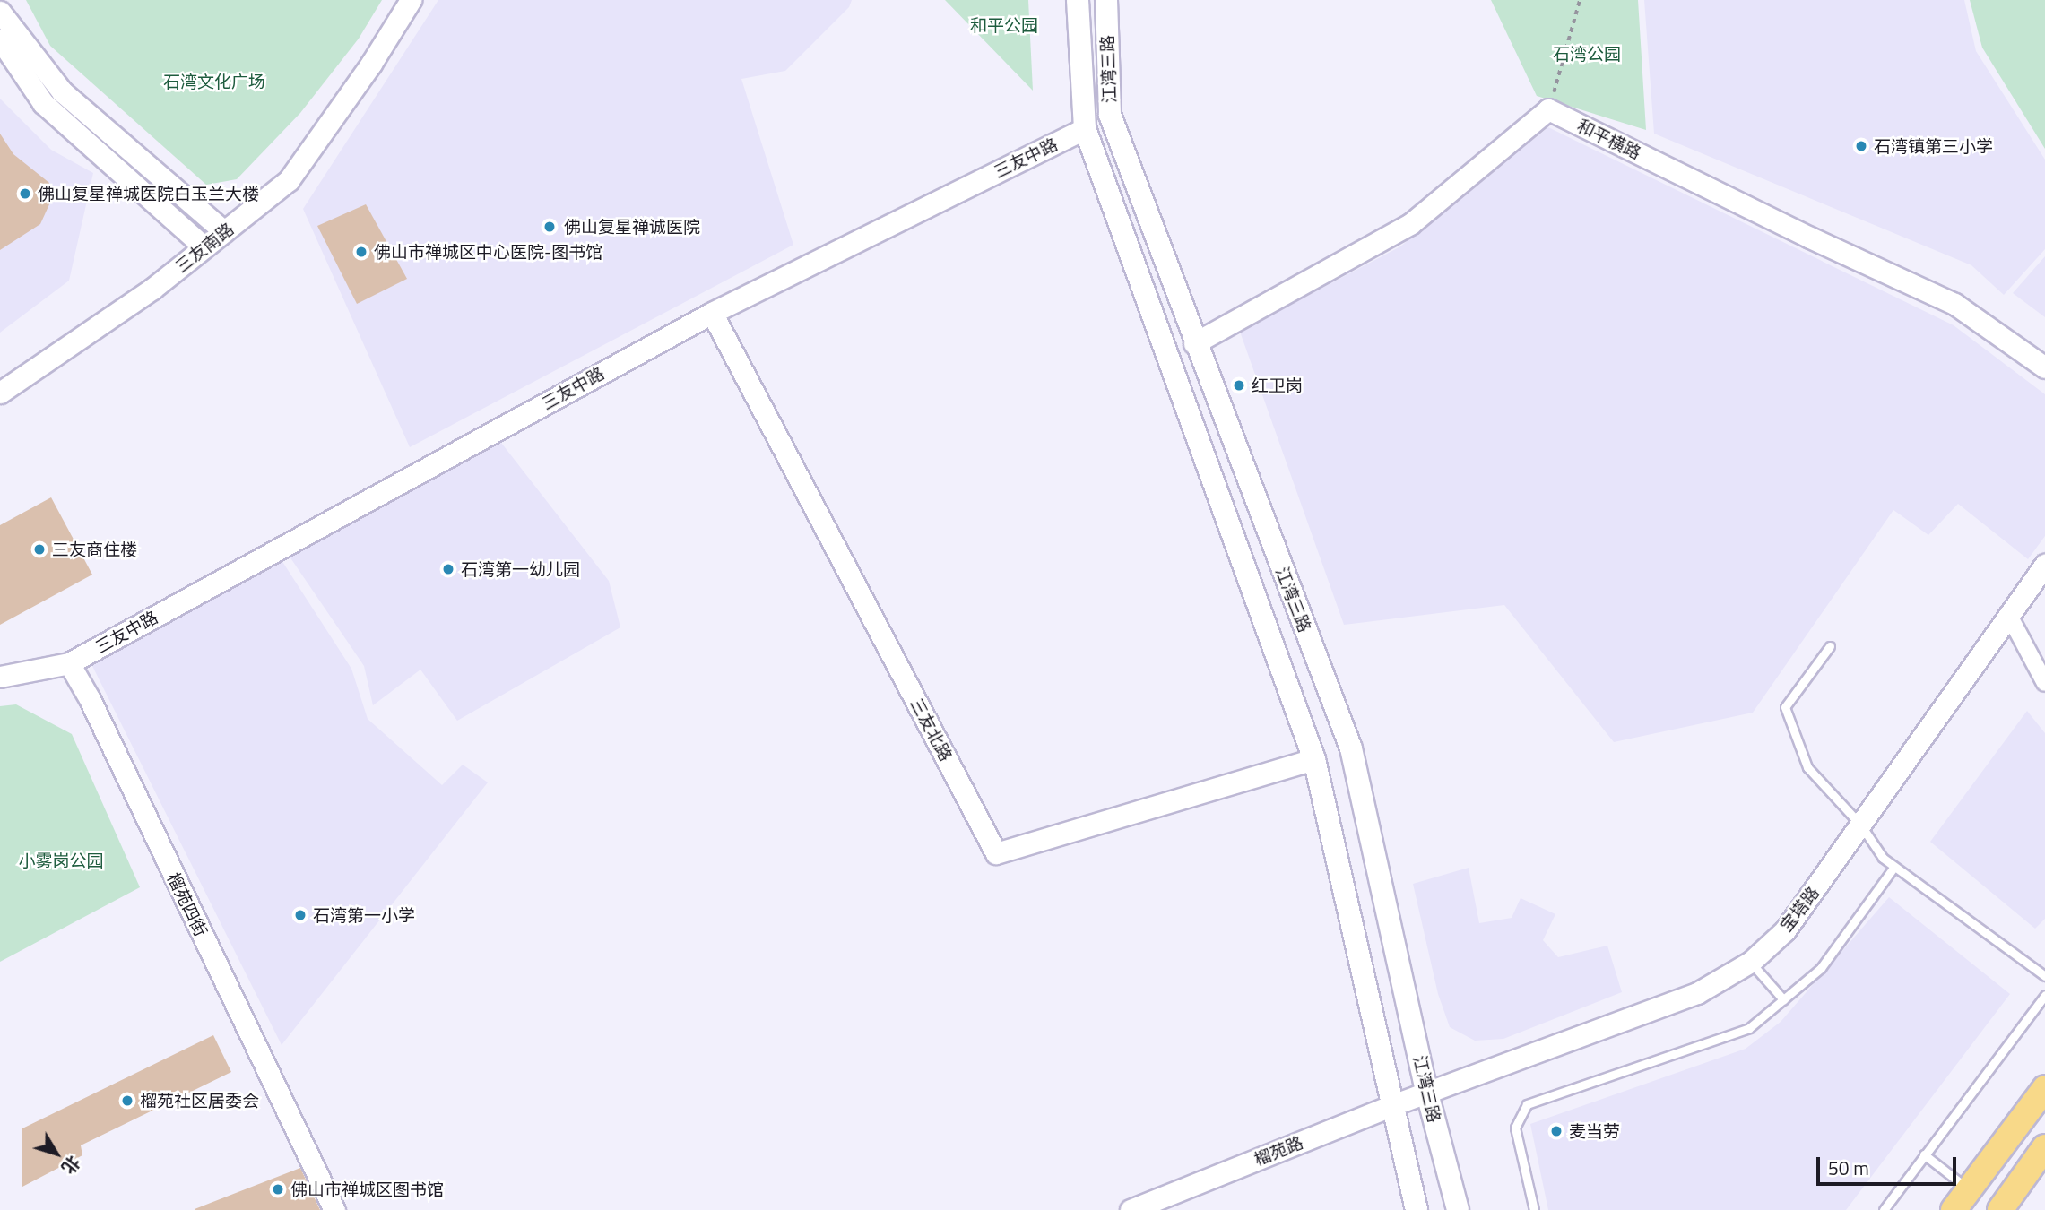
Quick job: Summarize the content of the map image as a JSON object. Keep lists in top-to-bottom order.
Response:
{
  "streets": {
    "main road": ["江湾三路"],
    "street": [
      "和平横路",
      "三友中路",
      "三友南路",
      "三友北路",
      "榴苑四街",
      "宝塔路",
      "榴苑路"
    ]
  },
  "crossings": [
    ["江湾三路", "三友中路"],
    ["江湾三路", "三友北路"],
    ["江湾三路", "宝塔路"],
    ["江湾三路", "榴苑路"],
    ["三友中路", "三友北路"],
    ["三友中路", "榴苑四街"],
    ["宝塔路", "榴苑路"]
  ],
  "parks": [
    "和平公园",
    "石湾公园",
    "石湾文化广场",
    "小雾岗公园"
  ],
  "places": [
    "石湾镇第三小学",
    "佛山复星禅城医院白玉兰大楼",
    "佛山复星禅诚医院",
    "佛山市禅城区中心医院-图书馆",
    "红卫岗",
    "三友商住楼",
    "石湾第一幼儿园",
    "石湾第一小学",
    "榴苑社区居委会",
    "麦当劳",
    "佛山市禅城区图书馆"
  ],
  "scale_bar": "50 m",
  "north": "bottom right"
}
